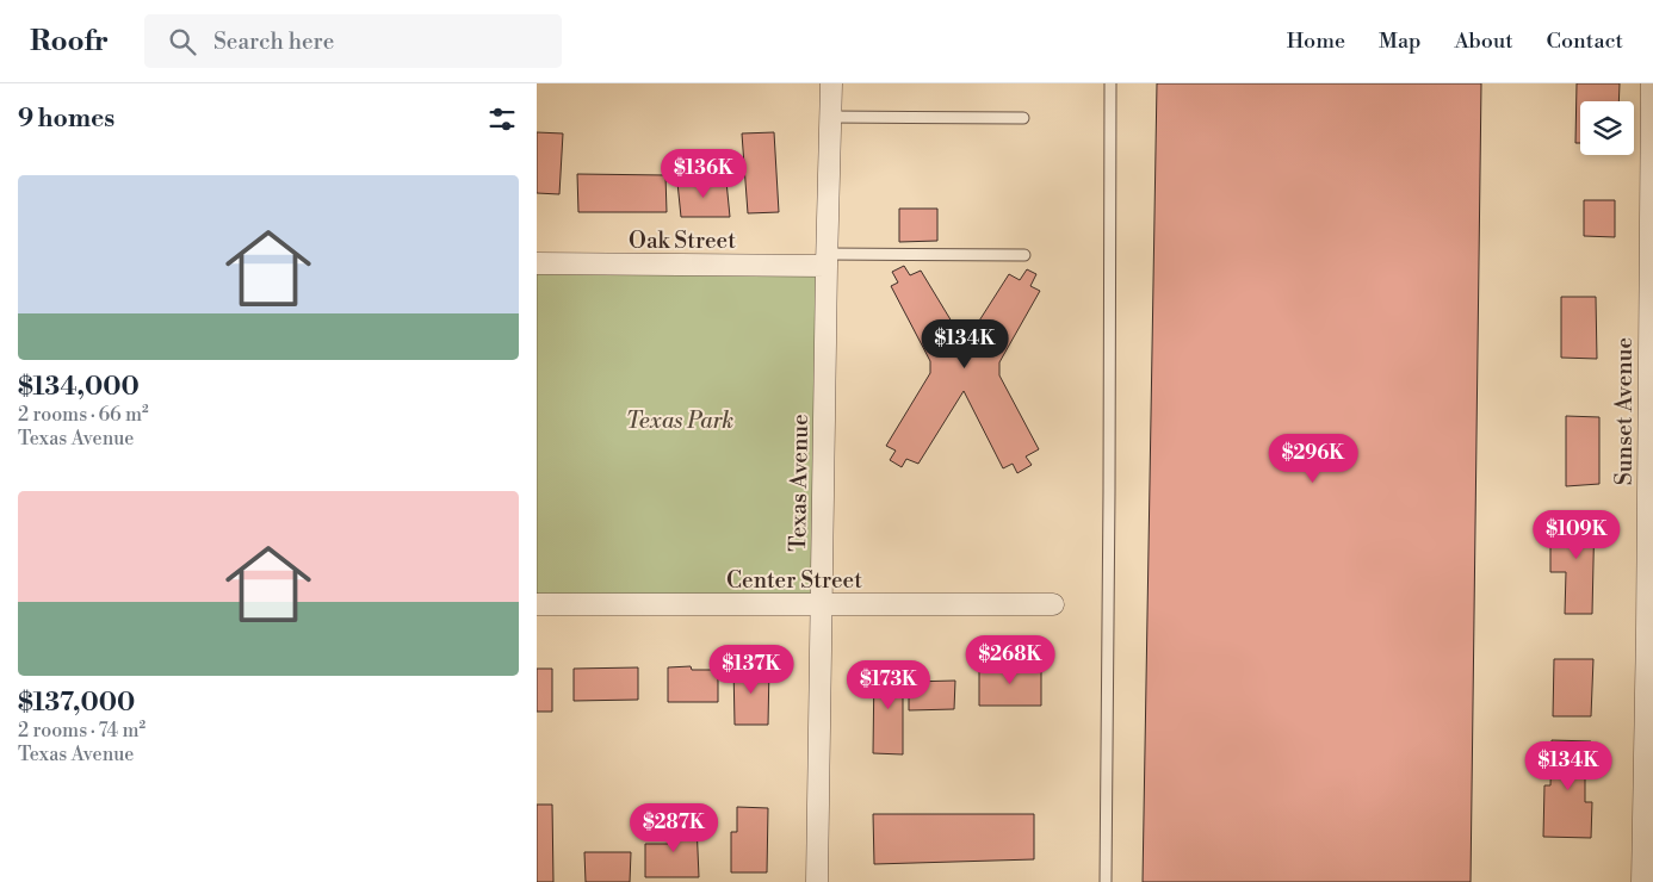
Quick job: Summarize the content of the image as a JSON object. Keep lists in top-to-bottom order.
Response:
{
  "streets": {
    "street": [
      "Oak Street",
      "Sunset Avenue",
      "Texas Avenue",
      "Center Street"
    ]
  },
  "crossings": [
    ["Oak Street", "Texas Avenue"],
    ["Texas Avenue", "Center Street"]
  ],
  "parks": ["Texas Park"],
  "page": {
    "header": "Roofr",
    "search": "Search here",
    "nav": [
      "Home",
      "Map",
      "About",
      "Contact"
    ],
    "heading": "9 homes",
    "price": [
      "$136K",
      "$134K",
      "$296K",
      "$109K",
      "$268K",
      "$137K",
      "$173K",
      "$134K",
      "$287K"
    ],
    "list": [
      {
        "name": "$134,000",
        "note": "2 rooms · 66 m² · Texas Avenue"
      },
      {
        "name": "$137,000",
        "note": "2 rooms · 74 m² · Texas Avenue"
      }
    ]
  }
}
